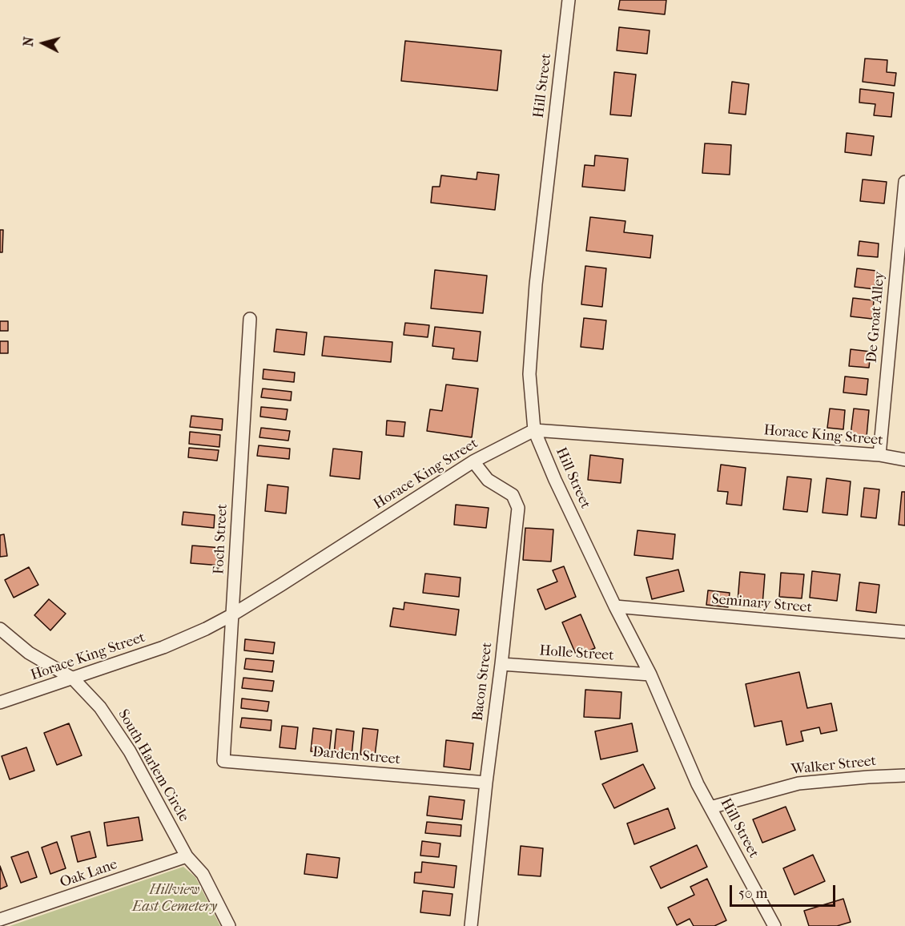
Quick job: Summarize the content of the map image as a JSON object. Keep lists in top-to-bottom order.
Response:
{
  "streets": {
    "street": [
      "Hill Street",
      "De Groat Alley",
      "Horace King Street",
      "Foch Street",
      "Seminary Street",
      "Holle Street",
      "Bacon Street",
      "Darden Street",
      "South Harlem Circle",
      "Walker Street",
      "Oak Lane"
    ]
  },
  "crossings": [
    ["Hill Street", "Horace King Street"],
    ["Hill Street", "Seminary Street"],
    ["Hill Street", "Holle Street"],
    ["Hill Street", "Walker Street"],
    ["De Groat Alley", "Horace King Street"],
    ["Horace King Street", "Foch Street"],
    ["Horace King Street", "Bacon Street"],
    ["Horace King Street", "South Harlem Circle"],
    ["Foch Street", "Darden Street"],
    ["Holle Street", "Bacon Street"],
    ["Bacon Street", "Darden Street"],
    ["South Harlem Circle", "Oak Lane"]
  ],
  "parks": ["Hillview East Cemetery"],
  "scale_bar": "50 m",
  "north": "left"
}
